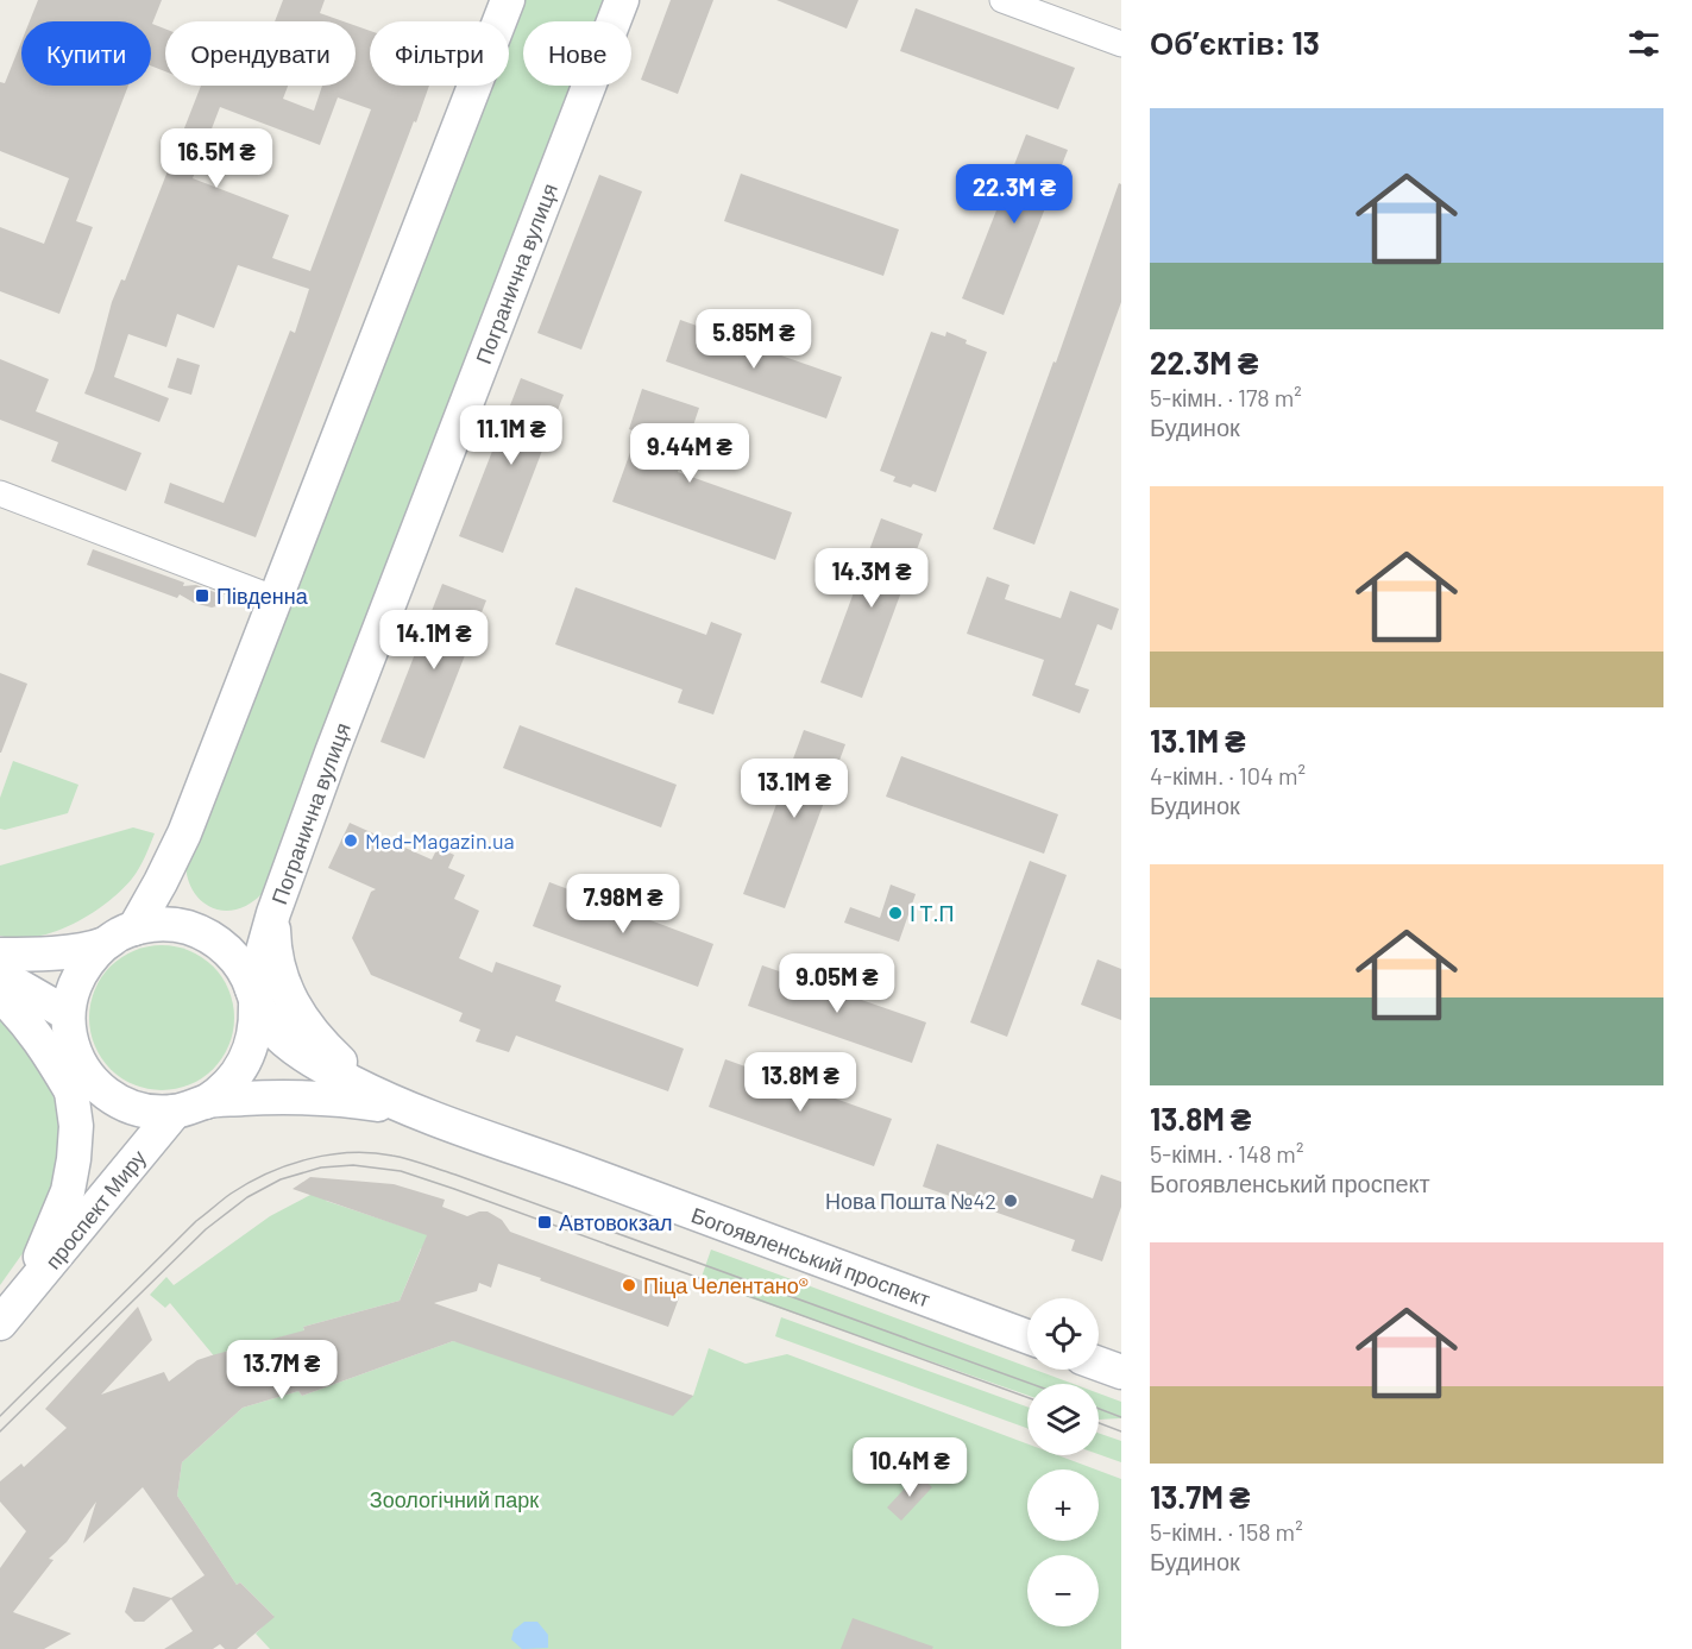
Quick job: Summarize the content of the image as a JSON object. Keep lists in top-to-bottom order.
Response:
{
  "streets": {
    "main road": ["Погранична вулиця", "проспект Миру", "Богоявленський проспект"]
  },
  "crossings": [
    ["Погранична вулиця", "проспект Миру"],
    ["Погранична вулиця", "Богоявленський проспект"],
    ["проспект Миру", "Богоявленський проспект"]
  ],
  "parks": ["Зоологічний парк"],
  "places": {
    "transit": ["Південна", "Автовокзал"],
    "other": [
      "Med-Magazin.ua",
      "І Т.П",
      "Нова Пошта №42",
      "Піца Челентано®"
    ]
  },
  "page": {
    "heading": "Об’єктів: 13",
    "chip": [
      "Купити",
      "Орендувати",
      "Фільтри",
      "Нове"
    ],
    "list": [
      {
        "name": "22.3M ₴",
        "note": "5-кімн. · 178 m² · Будинок"
      },
      {
        "name": "13.1M ₴",
        "note": "4-кімн. · 104 m² · Будинок"
      },
      {
        "name": "13.8M ₴",
        "note": "5-кімн. · 148 m² · Богоявленський проспект"
      },
      {
        "name": "13.7M ₴",
        "note": "5-кімн. · 158 m² · Будинок"
      }
    ],
    "price": [
      "16.5M ₴",
      "22.3M ₴",
      "5.85M ₴",
      "11.1M ₴",
      "9.44M ₴",
      "14.3M ₴",
      "14.1M ₴",
      "13.1M ₴",
      "7.98M ₴",
      "9.05M ₴",
      "13.8M ₴",
      "13.7M ₴",
      "10.4M ₴"
    ],
    "map_buttons": ["+", "−"]
  }
}
